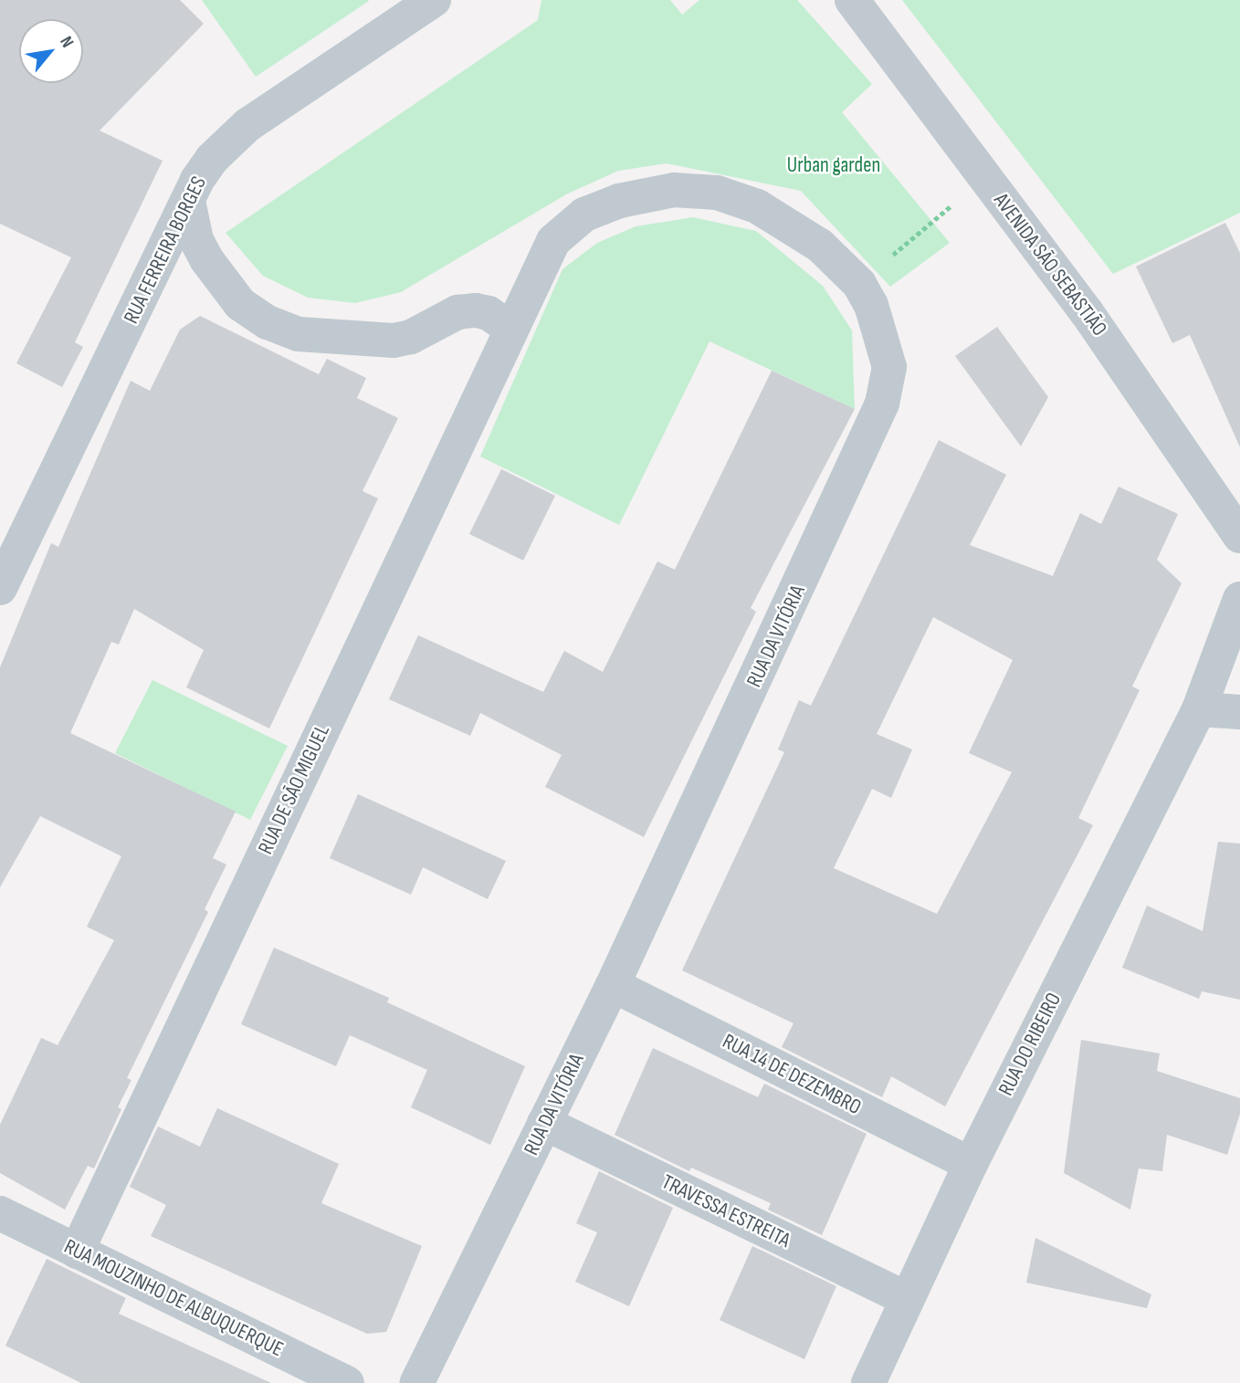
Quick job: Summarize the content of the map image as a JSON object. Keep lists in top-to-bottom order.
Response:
{
  "streets": {
    "street": [
      "RUA FERREIRA BORGES",
      "AVENIDA SÃO SEBASTIÃO",
      "RUA DA VITÓRIA",
      "RUA DE SÃO MIGUEL",
      "RUA DO RIBEIRO",
      "RUA 14 DE DEZEMBRO",
      "TRAVESSA ESTREITA",
      "RUA MOUZINHO DE ALBUQUERQUE"
    ]
  },
  "crossings": [
    ["RUA DA VITÓRIA", "RUA DE SÃO MIGUEL"],
    ["RUA DA VITÓRIA", "RUA 14 DE DEZEMBRO"],
    ["RUA DA VITÓRIA", "TRAVESSA ESTREITA"],
    ["RUA DE SÃO MIGUEL", "RUA MOUZINHO DE ALBUQUERQUE"],
    ["RUA DO RIBEIRO", "RUA 14 DE DEZEMBRO"],
    ["RUA DO RIBEIRO", "TRAVESSA ESTREITA"]
  ],
  "parks": ["Urban garden"],
  "north": "top right"
}
